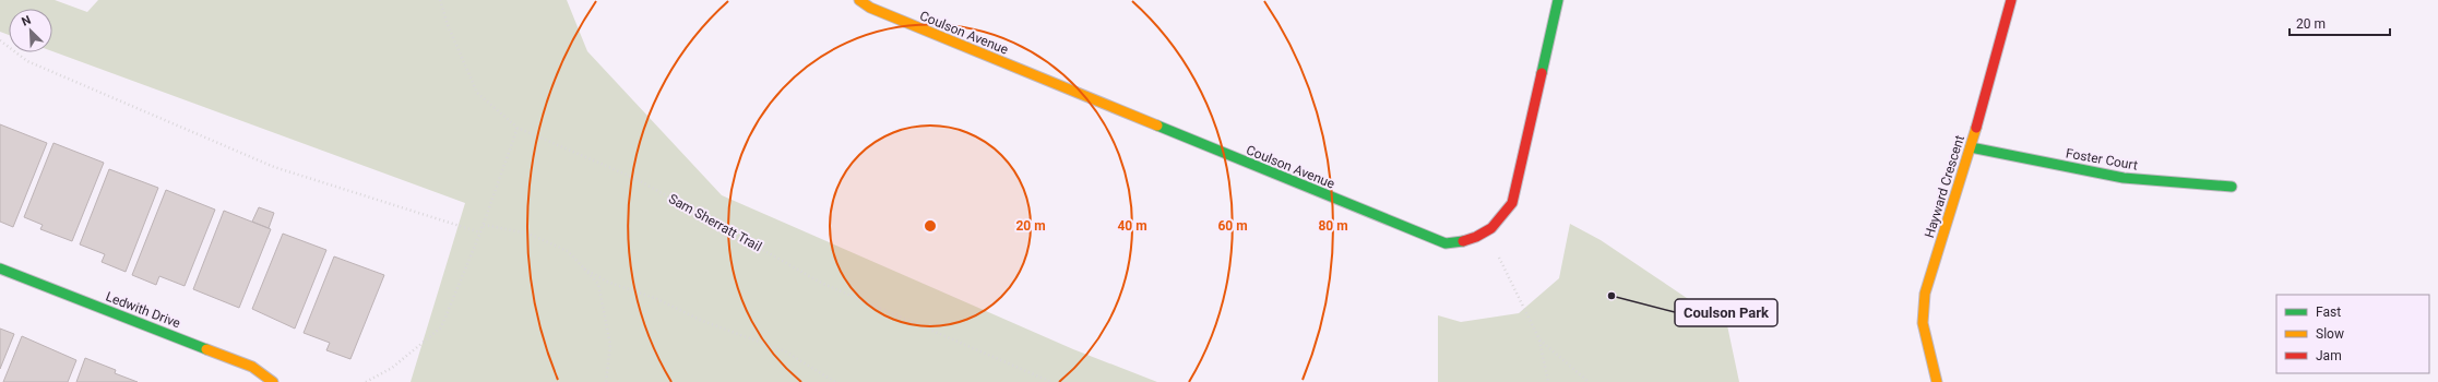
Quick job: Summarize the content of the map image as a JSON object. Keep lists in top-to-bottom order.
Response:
{
  "streets": {
    "street": [
      "Coulson Avenue",
      "Foster Court",
      "Hayward Crescent",
      "Ledwith Drive"
    ],
    "path": ["Sam Sherratt Trail"]
  },
  "crossings": [
    ["Foster Court", "Hayward Crescent"]
  ],
  "places": ["Coulson Park"],
  "legend": ["Fast", "Slow", "Jam"],
  "scale_bar": "20 m",
  "north": "top left",
  "rings": [
    "20 m",
    "40 m",
    "60 m",
    "80 m"
  ]
}
